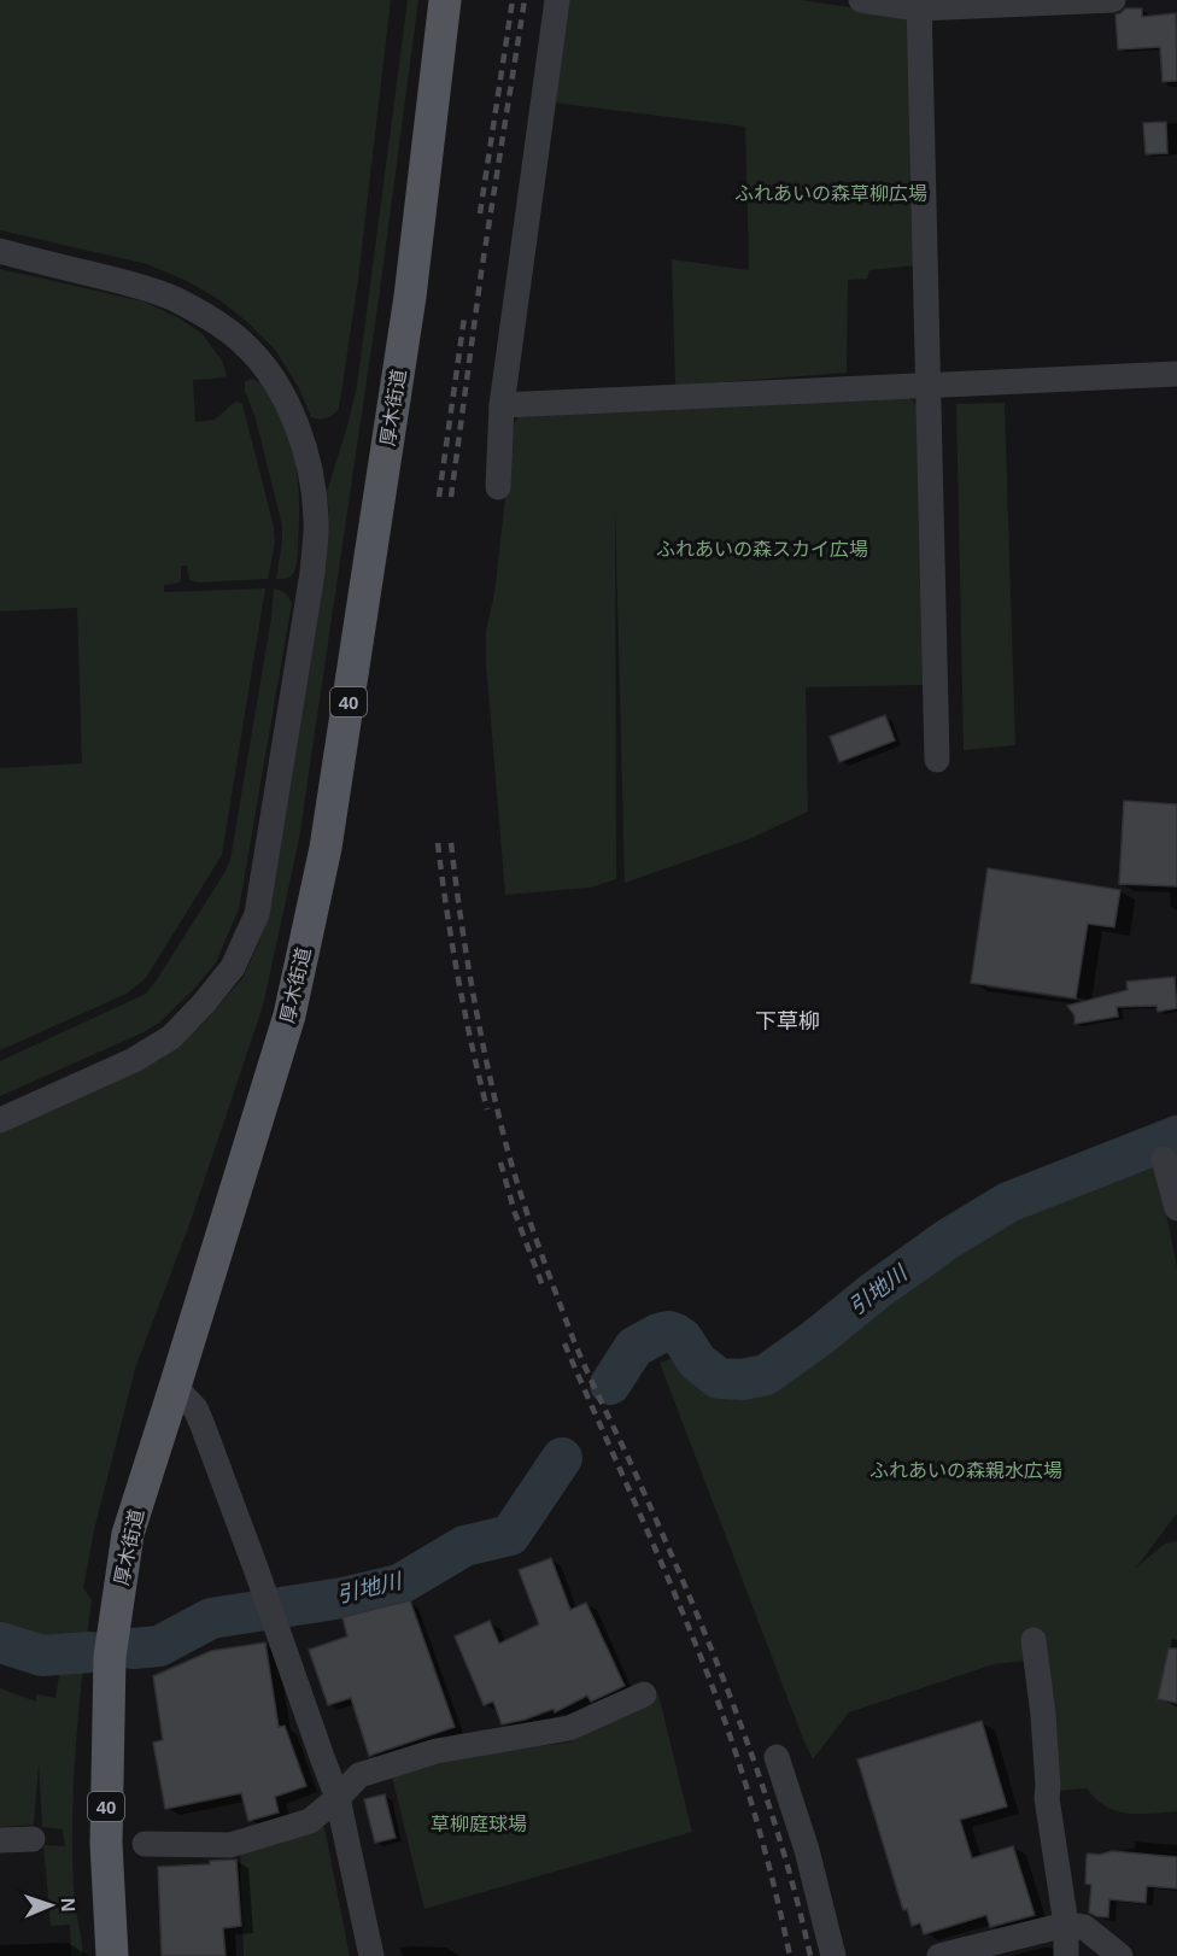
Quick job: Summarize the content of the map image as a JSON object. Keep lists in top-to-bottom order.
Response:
{
  "streets": {
    "main road": ["厚木街道", "40"]
  },
  "districts": ["下草柳"],
  "water": ["引地川"],
  "parks": [
    "ふれあいの森草柳広場",
    "ふれあいの森スカイ広場",
    "ふれあいの森親水広場",
    "草柳庭球場"
  ],
  "north": "right"
}
